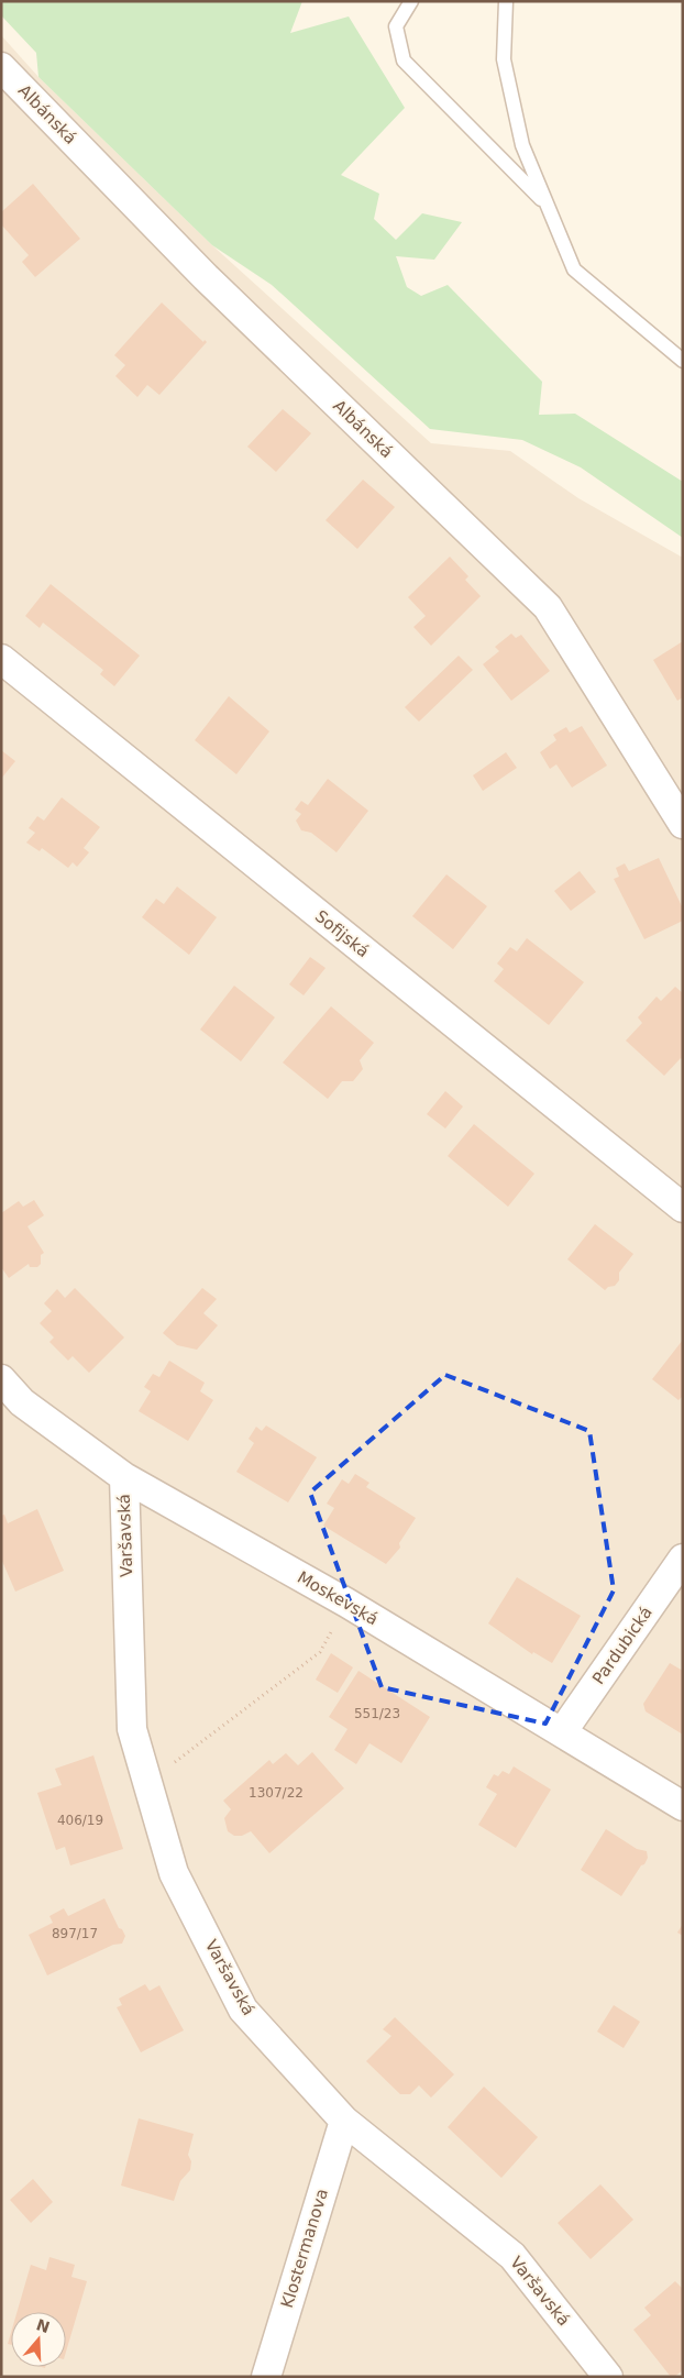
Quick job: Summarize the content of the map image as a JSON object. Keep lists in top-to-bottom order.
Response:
{
  "streets": {
    "street": [
      "Albánská",
      "Sofijská",
      "Varšavská",
      "Moskevská",
      "Pardubická",
      "Klostermanova"
    ]
  },
  "crossings": [
    ["Varšavská", "Moskevská"],
    ["Varšavská", "Klostermanova"],
    ["Moskevská", "Pardubická"]
  ],
  "house_numbers": [
    "551/23",
    "1307/22",
    "406/19",
    "897/17"
  ],
  "north": "top"
}
